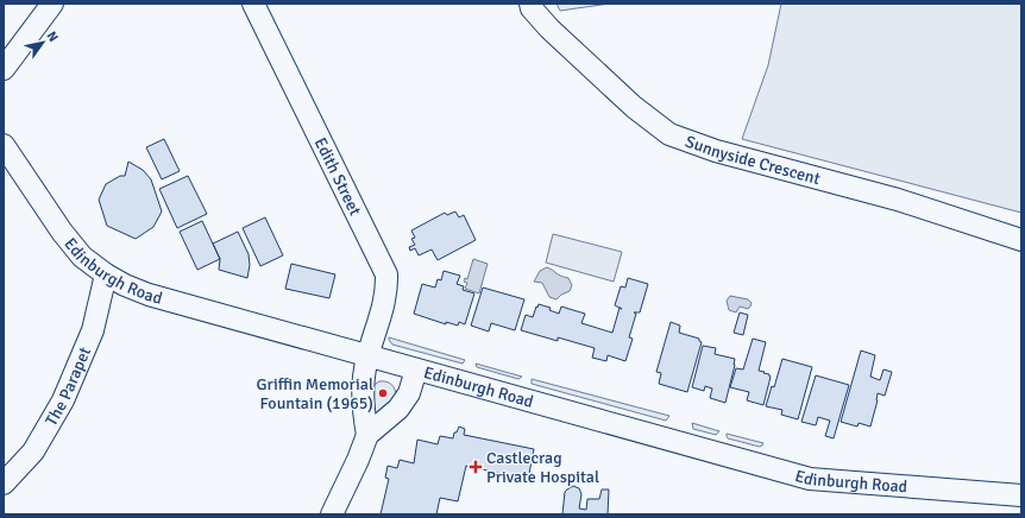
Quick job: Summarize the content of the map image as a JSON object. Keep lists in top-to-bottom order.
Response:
{
  "streets": {
    "street": [
      "Sunnyside Crescent",
      "Edith Street",
      "Edinburgh Road",
      "The Parapet"
    ]
  },
  "crossings": [
    ["Edith Street", "Edinburgh Road"],
    ["Edinburgh Road", "The Parapet"]
  ],
  "places": {
    "other": ["Griffin Memorial Fountain (1965)"],
    "health": ["Castlecrag Private Hospital"]
  },
  "north": "top right"
}
